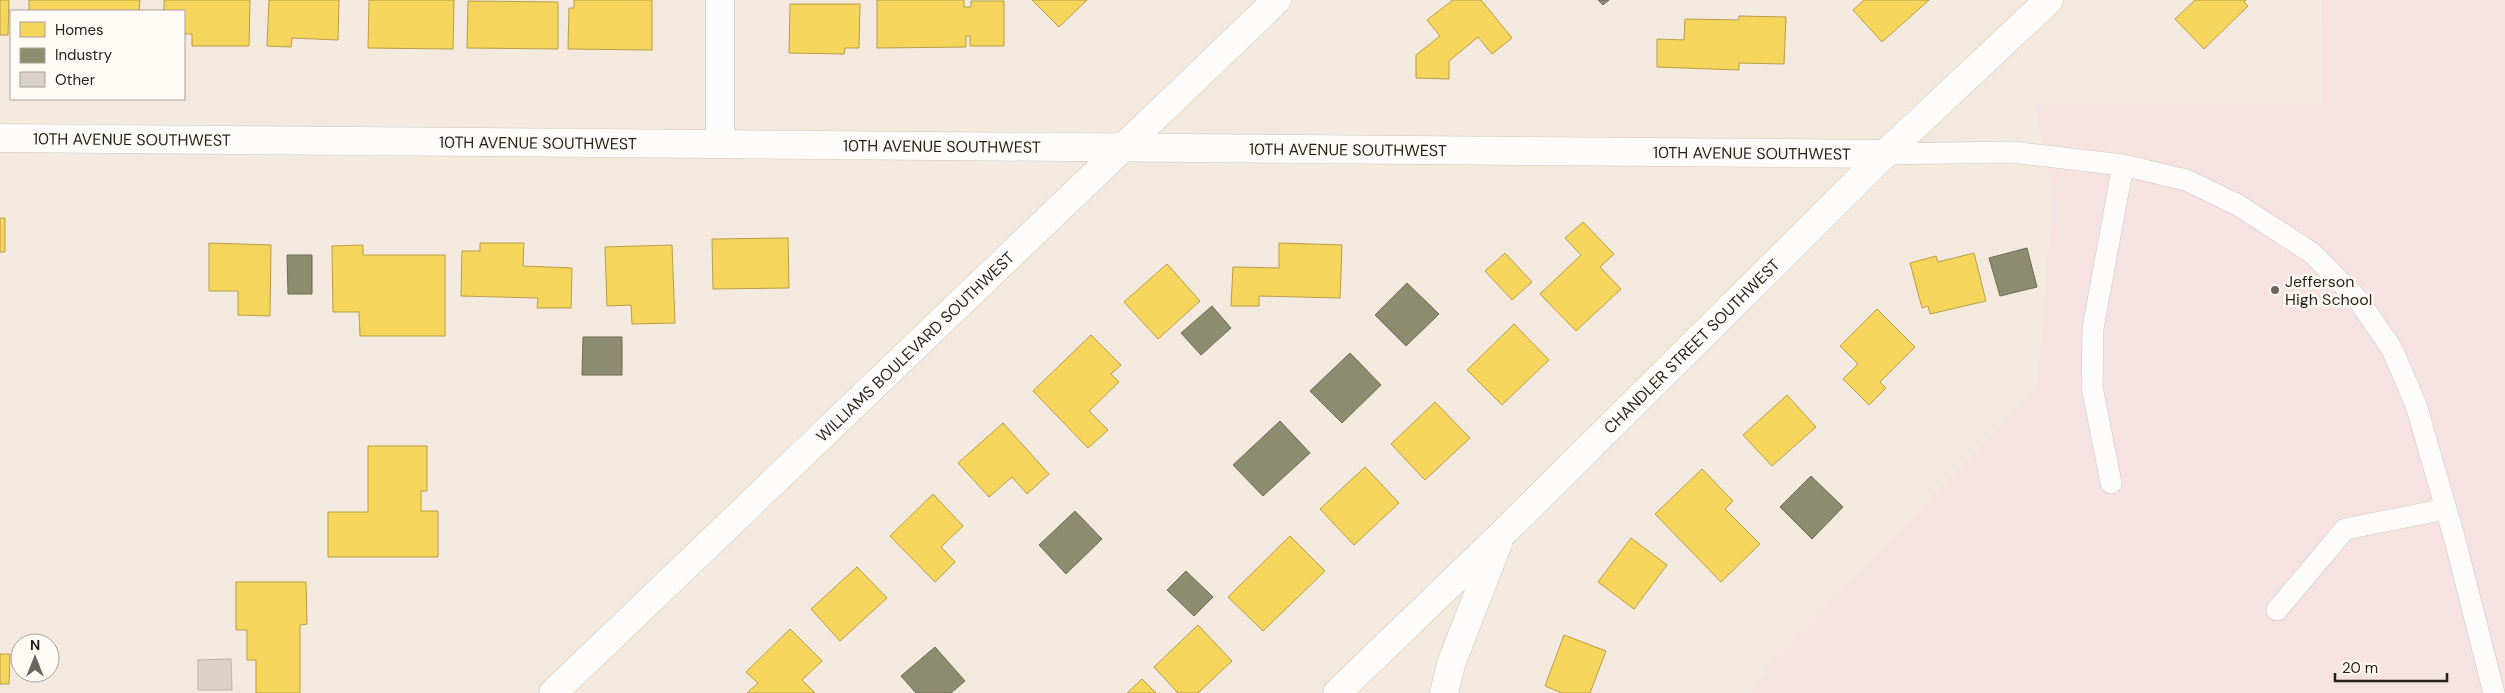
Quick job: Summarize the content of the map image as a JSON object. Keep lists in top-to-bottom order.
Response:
{
  "streets": {
    "street": ["10TH AVENUE SOUTHWEST", "CHANDLER STREET SOUTHWEST", "WILLIAMS BOULEVARD SOUTHWEST"]
  },
  "crossings": [
    ["10TH AVENUE SOUTHWEST", "CHANDLER STREET SOUTHWEST"],
    ["10TH AVENUE SOUTHWEST", "WILLIAMS BOULEVARD SOUTHWEST"]
  ],
  "places": ["Jefferson High School"],
  "legend": ["Homes", "Industry", "Other"],
  "scale_bar": "20 m",
  "north": "top"
}
